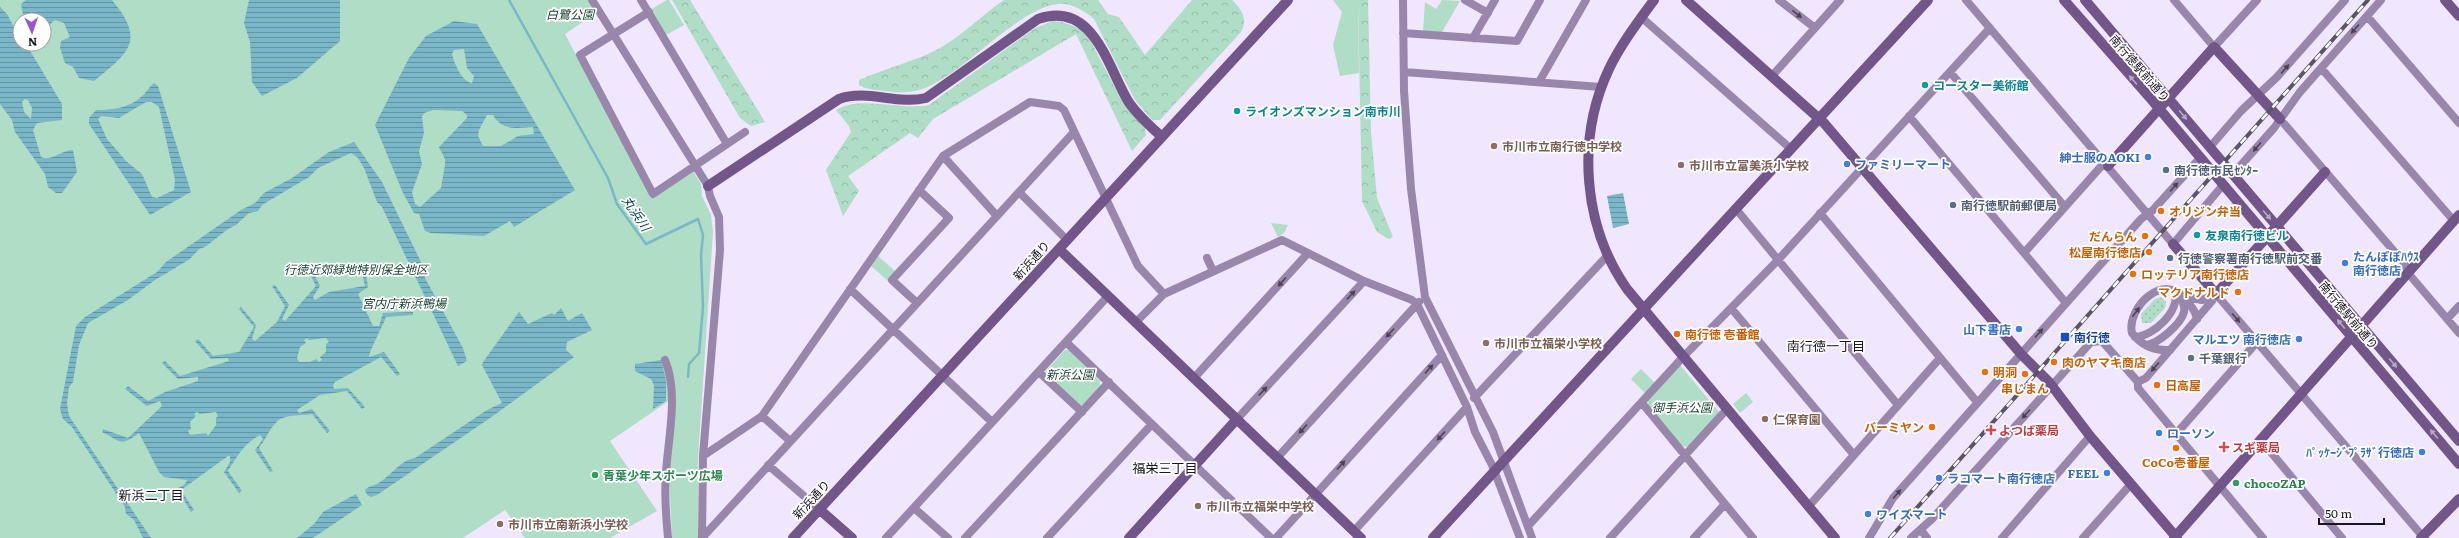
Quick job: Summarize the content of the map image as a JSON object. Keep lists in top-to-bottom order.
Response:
{
  "streets": {
    "street": ["南行徳駅前通り", "新浜通り"]
  },
  "districts": ["南行徳一丁目", "福栄三丁目", "新浜二丁目"],
  "water": ["丸浜川"],
  "parks": [
    "白鷺公園",
    "行徳近郊緑地特別保全地区",
    "宮内庁新浜鴨場",
    "新浜公園",
    "御手浜公園"
  ],
  "places": {
    "other": [
      "コースター美術館",
      "ライオンズマンション南市川",
      "市川市立南行徳中学校",
      "紳士服のAOKI",
      "ファミリーマート",
      "市川市立富美浜小学校",
      "南行徳市民ｾﾝﾀｰ",
      "南行徳駅前郵便局",
      "オリジン弁当",
      "友泉南行徳ビル",
      "だんらん",
      "松屋南行徳店",
      "行徳警察署南行徳駅前交番",
      "たんぽぽﾊｳｽ 南行徳店",
      "ロッテリア南行徳店",
      "マクドナルド",
      "山下書店",
      "南行徳 壱番館",
      "マルエツ 南行徳店",
      "市川市立福栄小学校",
      "千葉銀行",
      "肉のヤマキ商店",
      "明洞",
      "串じまん",
      "日高屋",
      "仁保育園",
      "バーミヤン",
      "ローソン",
      "CoCo壱番屋",
      "ﾊﾟｯｹｰｼﾞﾌﾟﾗｻﾞ行徳店",
      "FEEL",
      "青葉少年スポーツ広場",
      "ラコマート南行徳店",
      "chocoZAP",
      "市川市立福栄中学校",
      "ワイズマート",
      "市川市立南新浜小学校"
    ],
    "transit": ["南行徳"],
    "health": ["よつば薬局", "スギ薬局"]
  },
  "scale_bar": "50 m",
  "north": "bottom"
}
